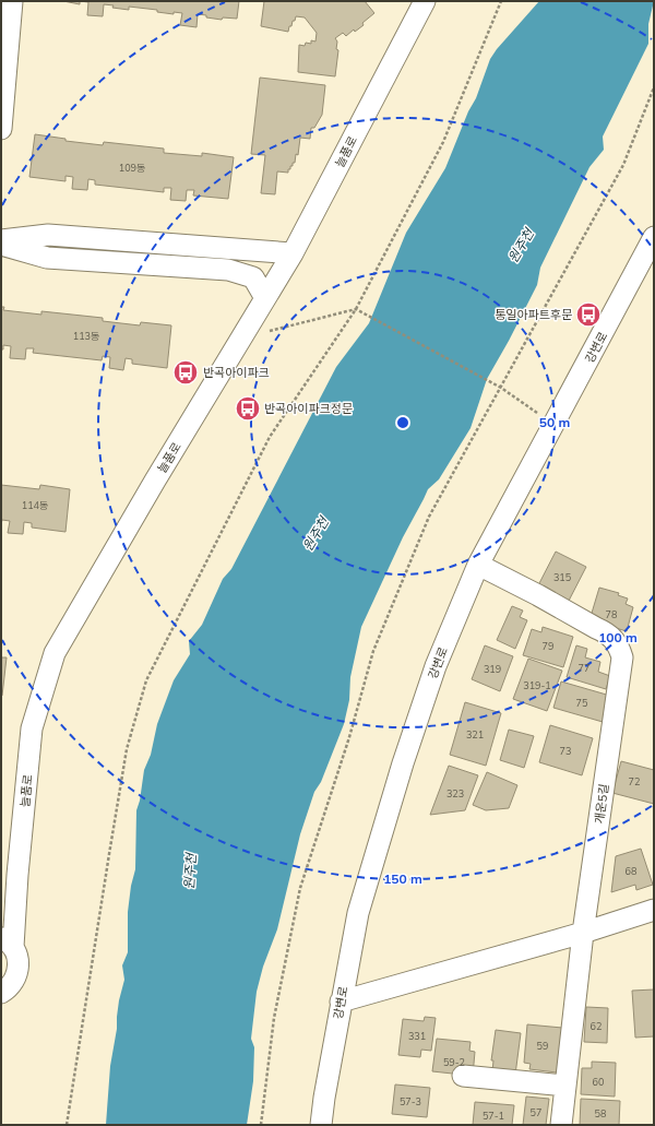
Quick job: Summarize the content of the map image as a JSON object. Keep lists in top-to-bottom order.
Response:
{
  "streets": {
    "street": ["늘품로", "강변로", "개운5길"]
  },
  "crossings": [
    ["강변로", "개운5길"]
  ],
  "water": ["원주천"],
  "places": {
    "bus stop": ["통일아파트후문", "반곡아이파크", "반곡아이파크정문"]
  },
  "house_numbers": [
    "109동",
    "113동",
    "114동",
    "315",
    "78",
    "79",
    "77",
    "319",
    "319-1",
    "75",
    "321",
    "73",
    "72",
    "323",
    "68",
    "62",
    "331",
    "59",
    "59-2",
    "60",
    "57-3",
    "57",
    "58",
    "57-1"
  ],
  "rings": ["50 m", "100 m", "150 m"]
}
